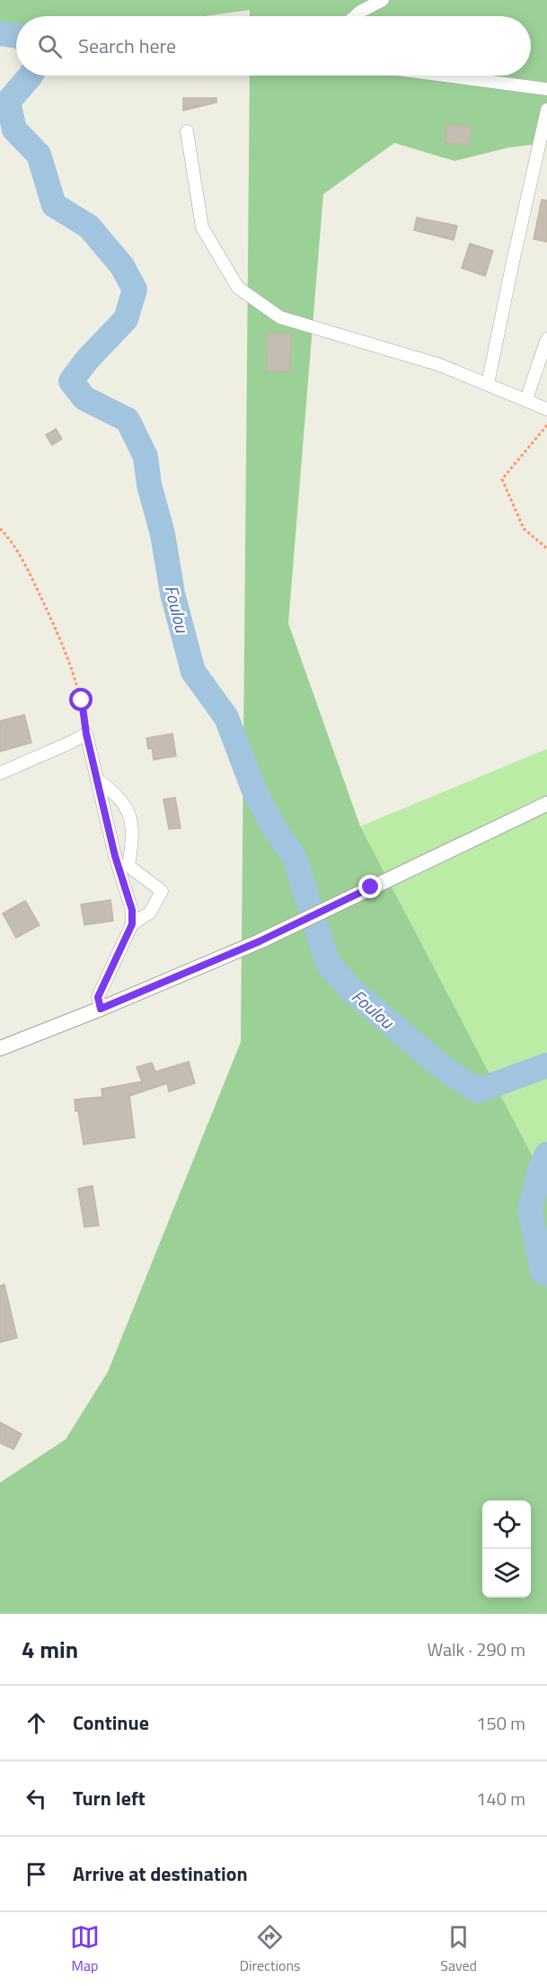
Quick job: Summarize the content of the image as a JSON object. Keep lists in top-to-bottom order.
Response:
{
  "water": ["Foulou"],
  "page": {
    "search": "Search here",
    "heading": ["4 min", "Walk · 290 m"],
    "list": [
      ["Continue", "150 m"],
      ["Turn left", "140 m"],
      "Arrive at destination"
    ],
    "nav": ["Map", "Directions", "Saved"]
  }
}
